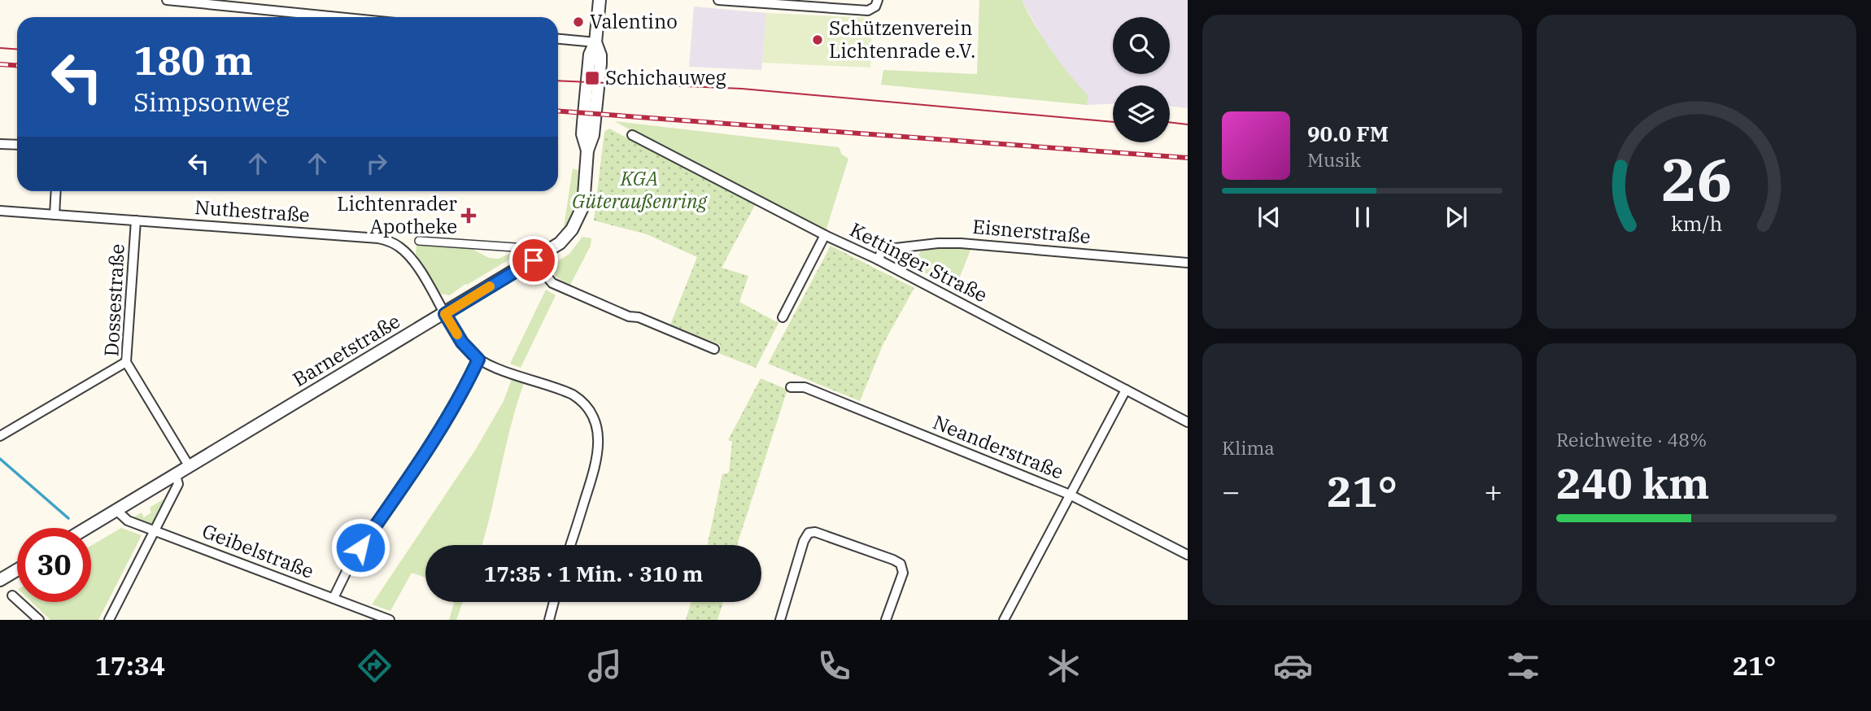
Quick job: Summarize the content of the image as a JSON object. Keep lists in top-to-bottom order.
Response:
{
  "streets": {
    "street": [
      "Nuthestraße",
      "Eisnerstraße",
      "Kettinger Straße",
      "Dossestraße",
      "Barnetstraße",
      "Neanderstraße",
      "Geibelstraße"
    ]
  },
  "crossings": [
    ["Nuthestraße", "Dossestraße"],
    ["Nuthestraße", "Barnetstraße"],
    ["Eisnerstraße", "Kettinger Straße"],
    ["Dossestraße", "Barnetstraße"],
    ["Barnetstraße", "Geibelstraße"]
  ],
  "parks": ["KGA Güteraußenring"],
  "places": {
    "other": ["Valentino", "Schützenverein Lichtenrade e.V."],
    "transit": ["Schichauweg"],
    "health": ["Lichtenrader Apotheke"]
  },
  "page": {
    "turn": ["180 m", "Simpsonweg"],
    "song": ["90.0 FM", "Musik"],
    "tile": [
      "Klima",
      ["Reichweite · 48%", "240 km"]
    ],
    "heat": ["−", "21°", "+"],
    "limit": "30",
    "trip": "17:35 · 1 Min. · 310 m",
    "tabs": ["17:34", "21°"],
    "gauge": ["26", "km/h"]
  }
}
